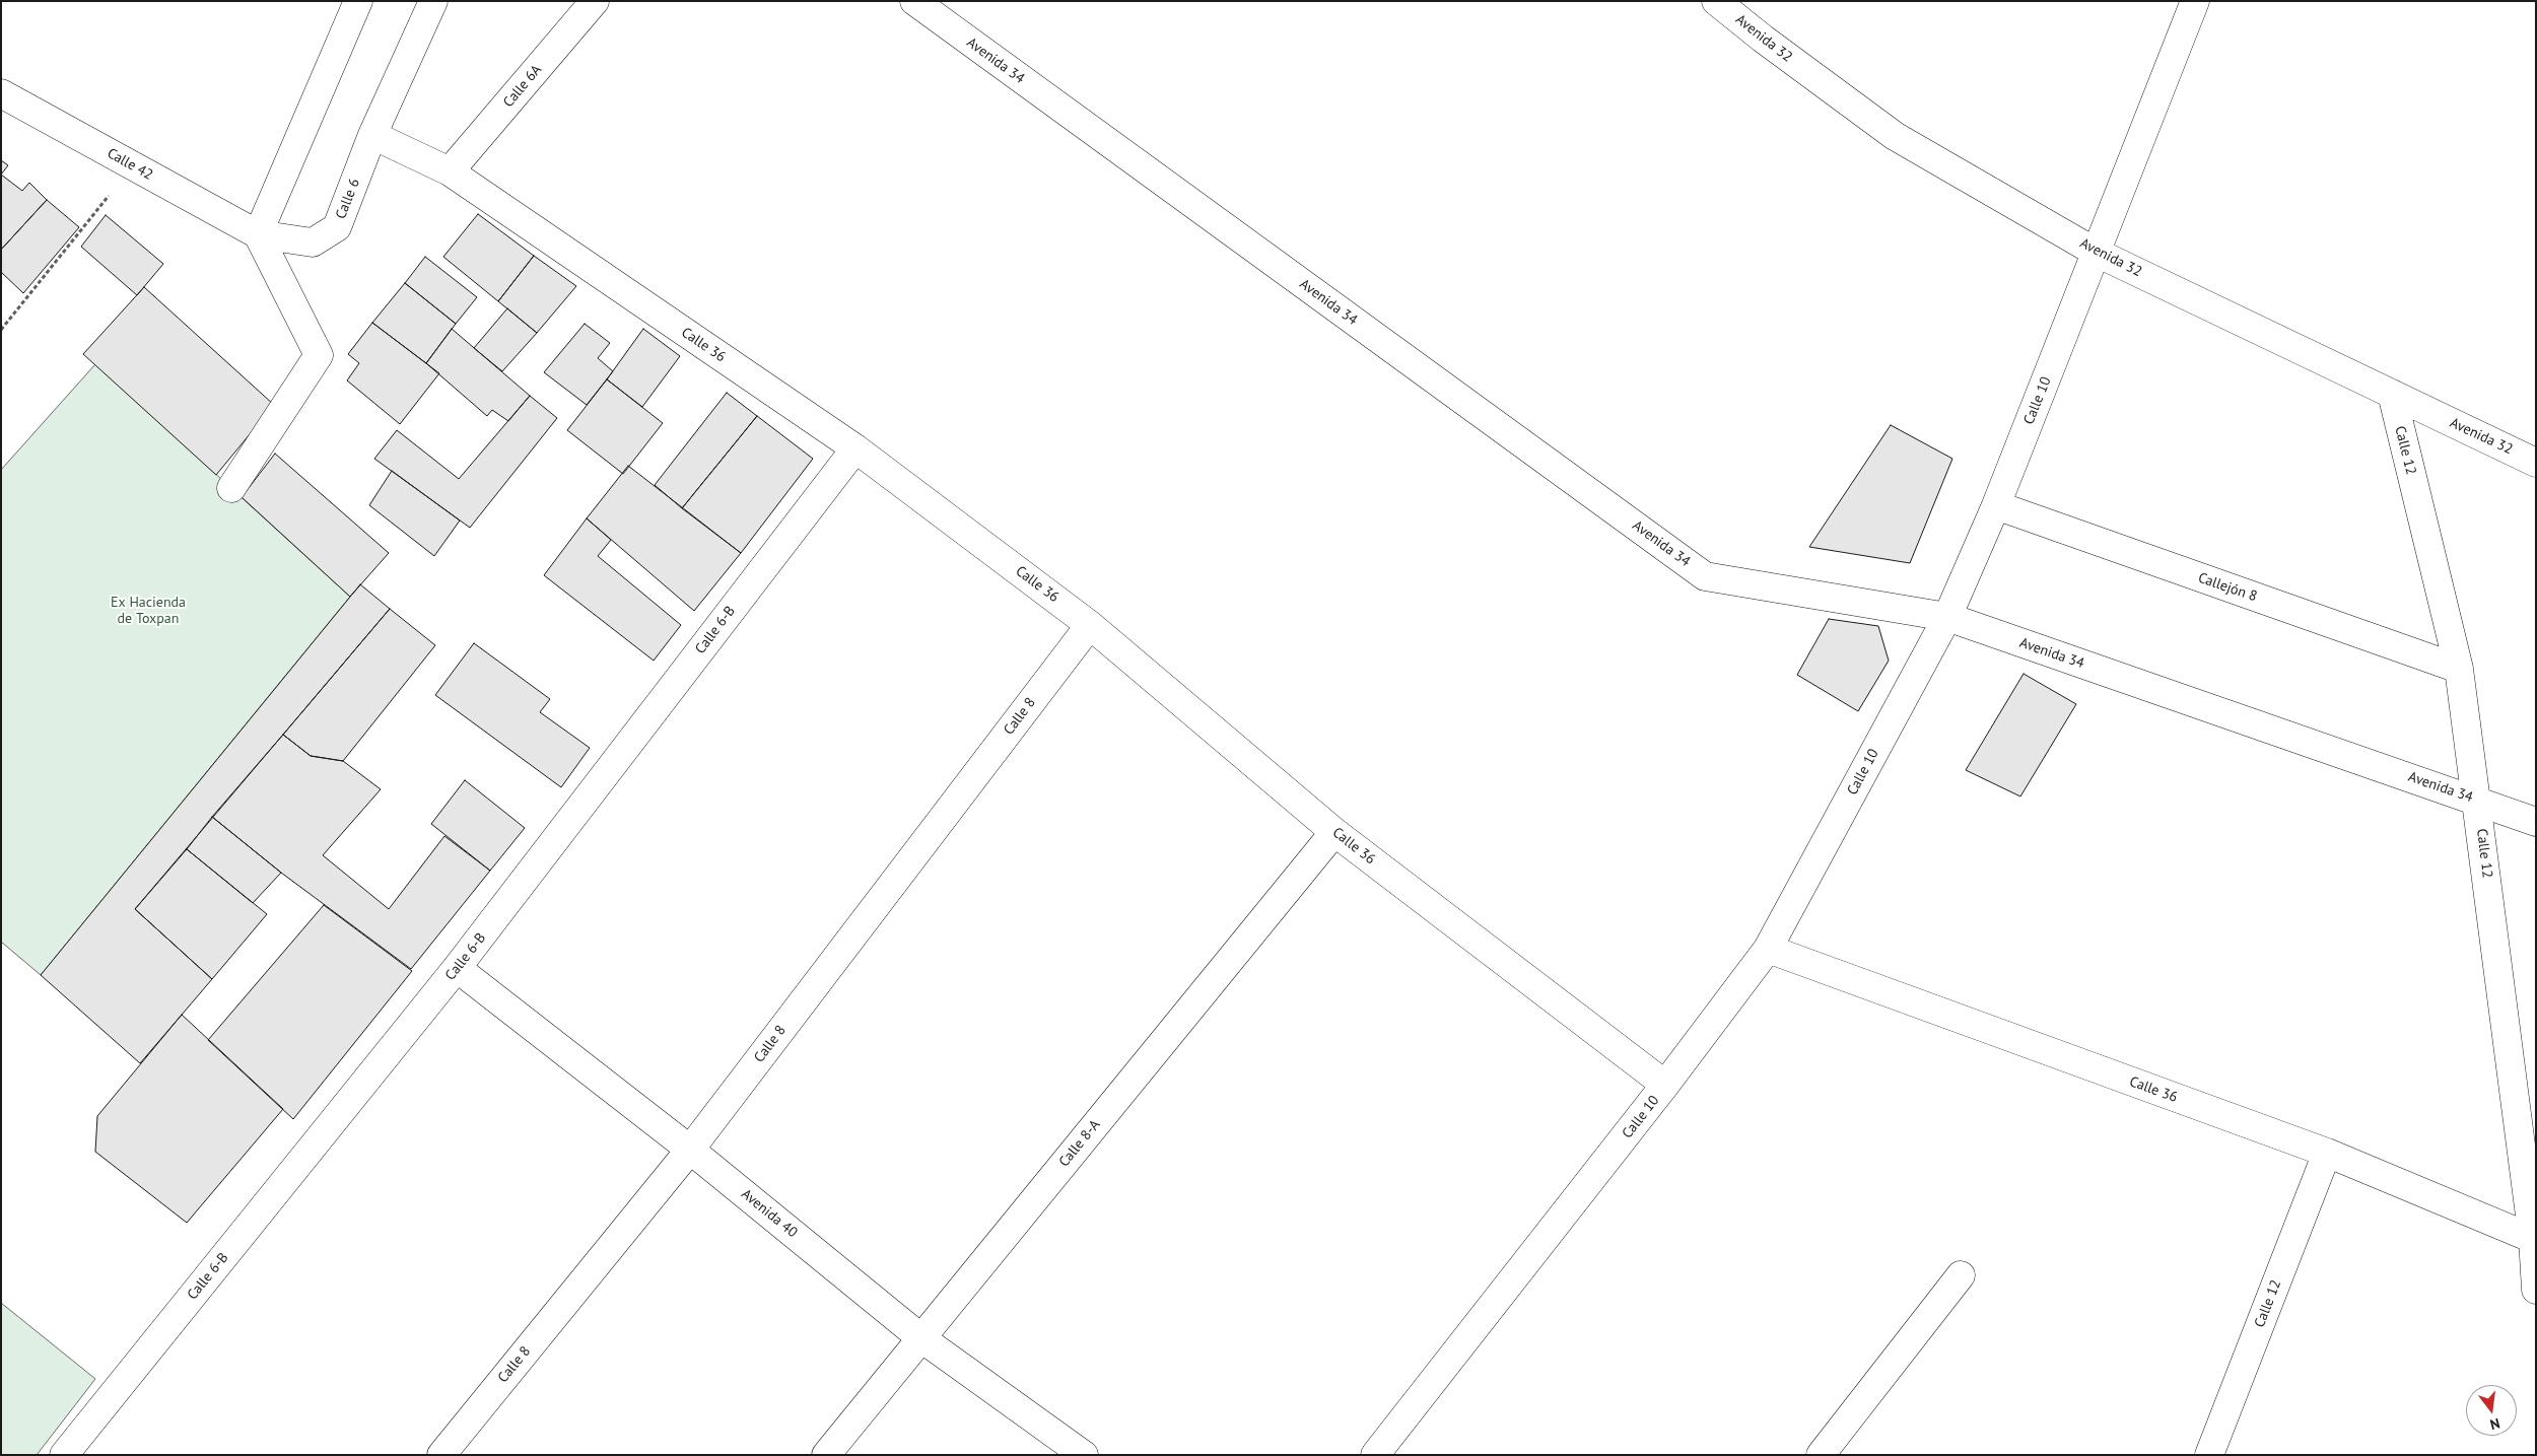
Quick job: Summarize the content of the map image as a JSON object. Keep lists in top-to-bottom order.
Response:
{
  "streets": {
    "street": [
      "Avenida 32",
      "Avenida 34",
      "Calle 6A",
      "Calle 42",
      "Calle 6",
      "Calle 36",
      "Calle 10",
      "Calle 12",
      "Callejón 8",
      "Calle 6-B",
      "Calle 8",
      "Calle 8-A",
      "Avenida 40"
    ]
  },
  "crossings": [
    ["Avenida 32", "Calle 10"],
    ["Avenida 32", "Calle 12"],
    ["Avenida 34", "Calle 10"],
    ["Avenida 34", "Calle 12"],
    ["Calle 6A", "Calle 36"],
    ["Calle 42", "Calle 6"],
    ["Calle 6", "Calle 36"],
    ["Calle 36", "Calle 10"],
    ["Calle 36", "Calle 12"],
    ["Calle 36", "Calle 6-B"],
    ["Calle 36", "Calle 8"],
    ["Calle 36", "Calle 8-A"],
    ["Calle 10", "Callejón 8"],
    ["Calle 12", "Callejón 8"],
    ["Calle 6-B", "Avenida 40"],
    ["Calle 8", "Avenida 40"],
    ["Calle 8-A", "Avenida 40"]
  ],
  "parks": ["Ex Hacienda de Toxpan"],
  "north": "bottom"
}
